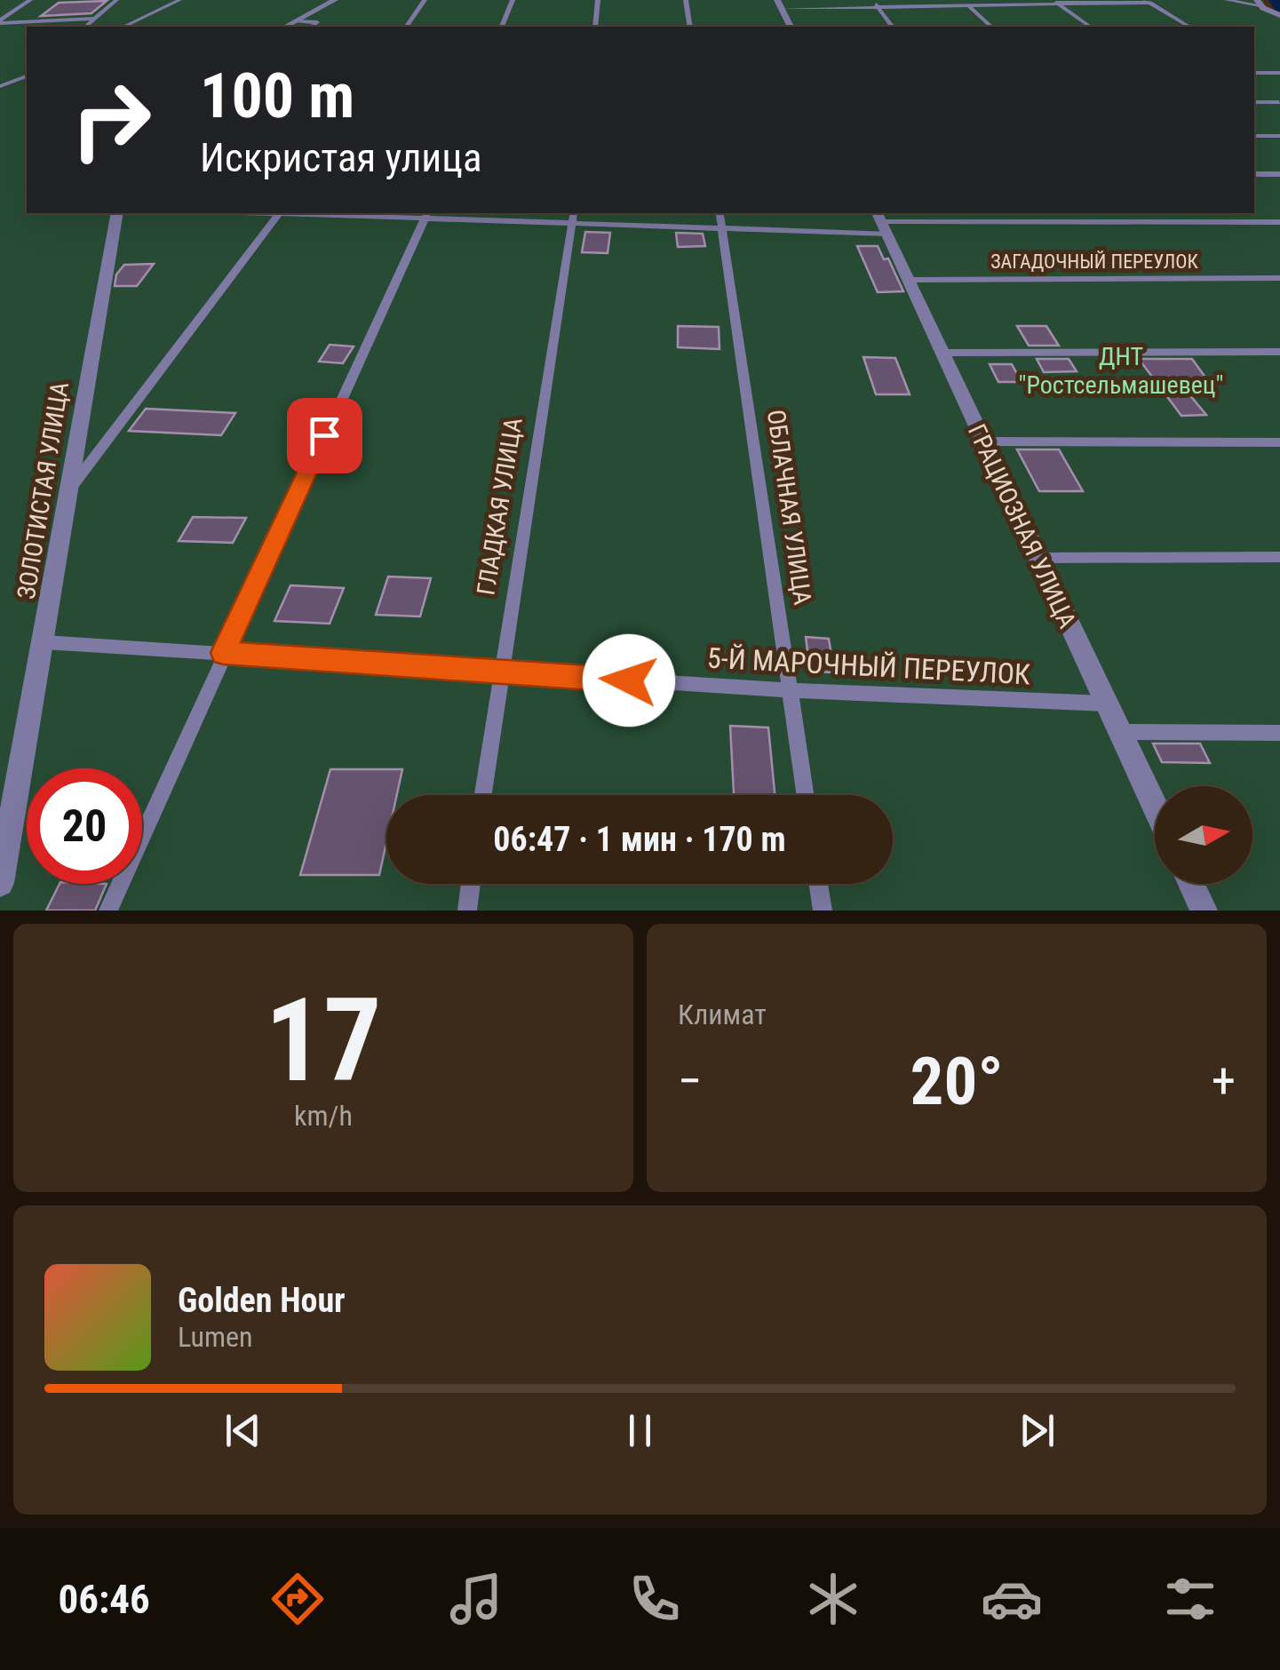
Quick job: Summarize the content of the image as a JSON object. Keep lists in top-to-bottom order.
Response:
{
  "streets": {
    "street": ["ЗОЛОТИСТАЯ УЛИЦА", "ГРАЦИОЗНАЯ УЛИЦА"],
    "lane": [
      "ЗАГАДОЧНЫЙ ПЕРЕУЛОК",
      "ГЛАДКАЯ УЛИЦА",
      "ОБЛАЧНАЯ УЛИЦА",
      "5-Й МАРОЧНЫЙ ПЕРЕУЛОК"
    ]
  },
  "crossings": [
    ["ЗАГАДОЧНЫЙ ПЕРЕУЛОК", "ГРАЦИОЗНАЯ УЛИЦА"],
    ["ЗОЛОТИСТАЯ УЛИЦА", "5-Й МАРОЧНЫЙ ПЕРЕУЛОК"],
    ["ГЛАДКАЯ УЛИЦА", "5-Й МАРОЧНЫЙ ПЕРЕУЛОК"],
    ["ОБЛАЧНАЯ УЛИЦА", "5-Й МАРОЧНЫЙ ПЕРЕУЛОК"],
    ["ГРАЦИОЗНАЯ УЛИЦА", "5-Й МАРОЧНЫЙ ПЕРЕУЛОК"]
  ],
  "parks": ["ДНТ \"Ростсельмашевец\""],
  "north": "right",
  "page": {
    "turn": ["100 m", "Искристая улица"],
    "limit": "20",
    "trip": "06:47 · 1 мин · 170 m",
    "tile": [
      ["17", "km/h"],
      "Климат"
    ],
    "heat": ["−", "20°", "+"],
    "song": ["Golden Hour", "Lumen"],
    "tabs": "06:46"
  }
}
